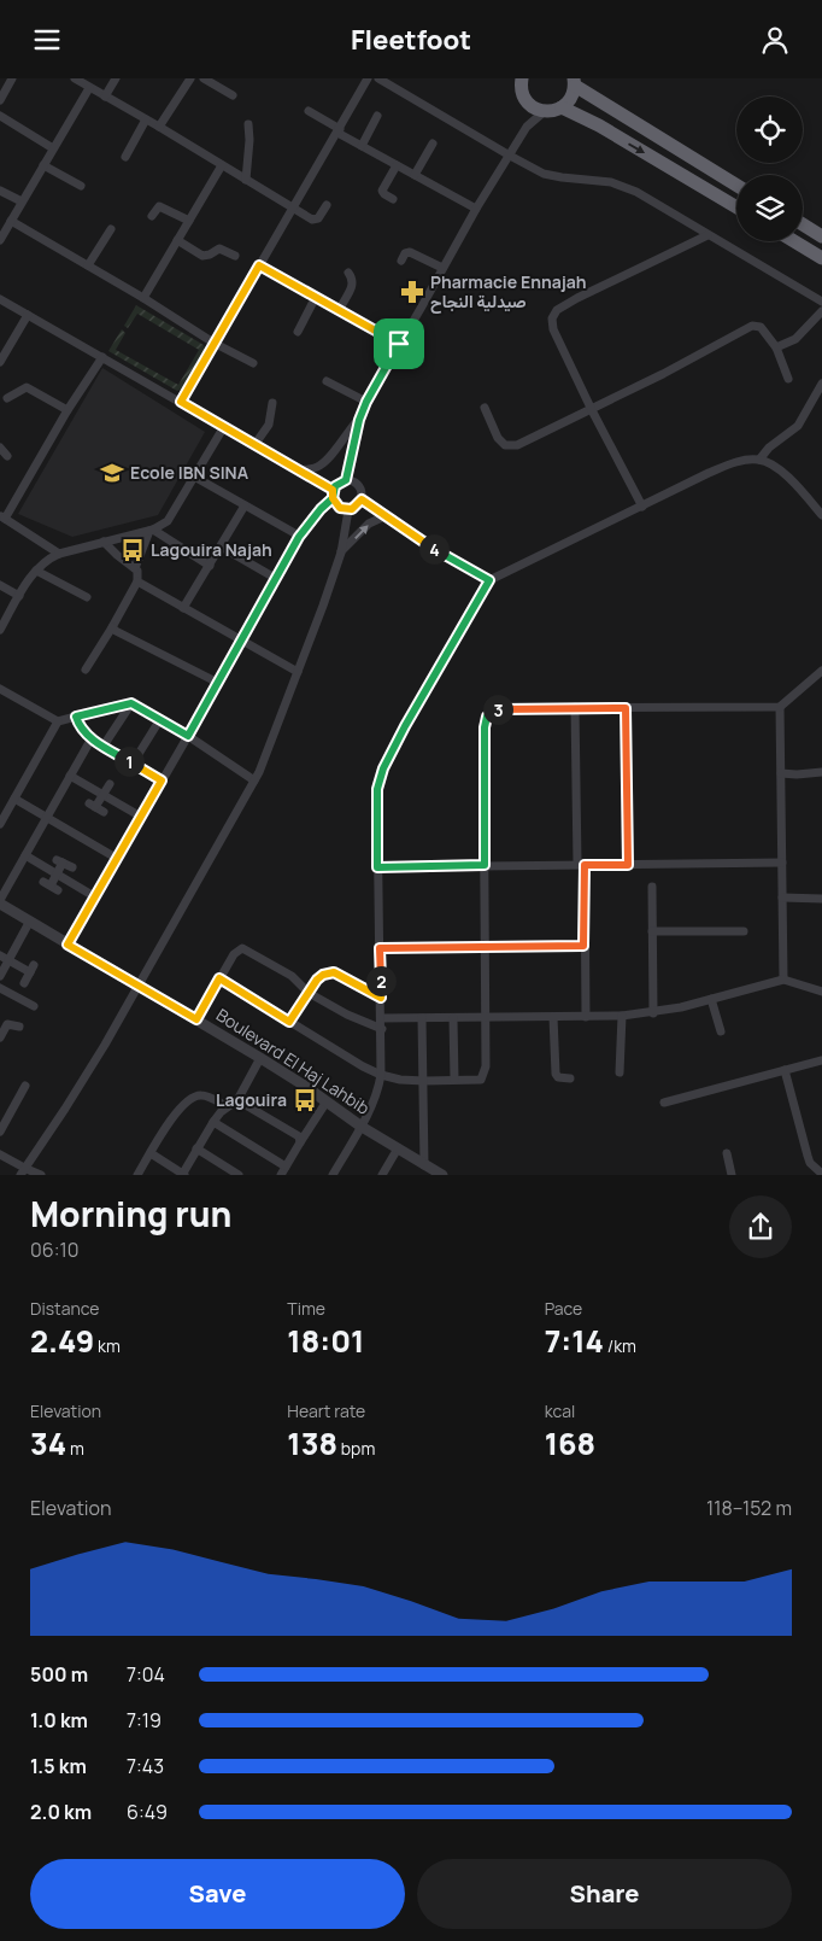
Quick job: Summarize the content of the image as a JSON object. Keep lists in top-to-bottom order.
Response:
{
  "streets": {
    "street": ["Boulevard El Haj Lahbib"]
  },
  "places": {
    "pharmacy": ["Pharmacie Ennajah صيدلية النجاح"],
    "school or university": ["Ecole IBN SINA"],
    "bus stop": ["Lagouira Najah", "Lagouira"]
  },
  "page": {
    "header": "Fleetfoot",
    "pins": [
      "4",
      "3",
      "1",
      "2"
    ],
    "heading": ["Morning run", "06:10"],
    "stats": [
      ["Distance", "2.49 km"],
      ["Time", "18:01"],
      ["Pace", "7:14 /km"],
      ["Elevation", "34 m"],
      ["Heart rate", "138 bpm"],
      ["kcal", "168"]
    ],
    "chart": ["Elevation", "118–152 m"],
    "list": [
      {
        "name": "500 m",
        "note": "7:04"
      },
      {
        "name": "1.0 km",
        "note": "7:19"
      },
      {
        "name": "1.5 km",
        "note": "7:43"
      },
      {
        "name": "2.0 km",
        "note": "6:49"
      }
    ],
    "buttons": ["Save", "Share"]
  }
}
